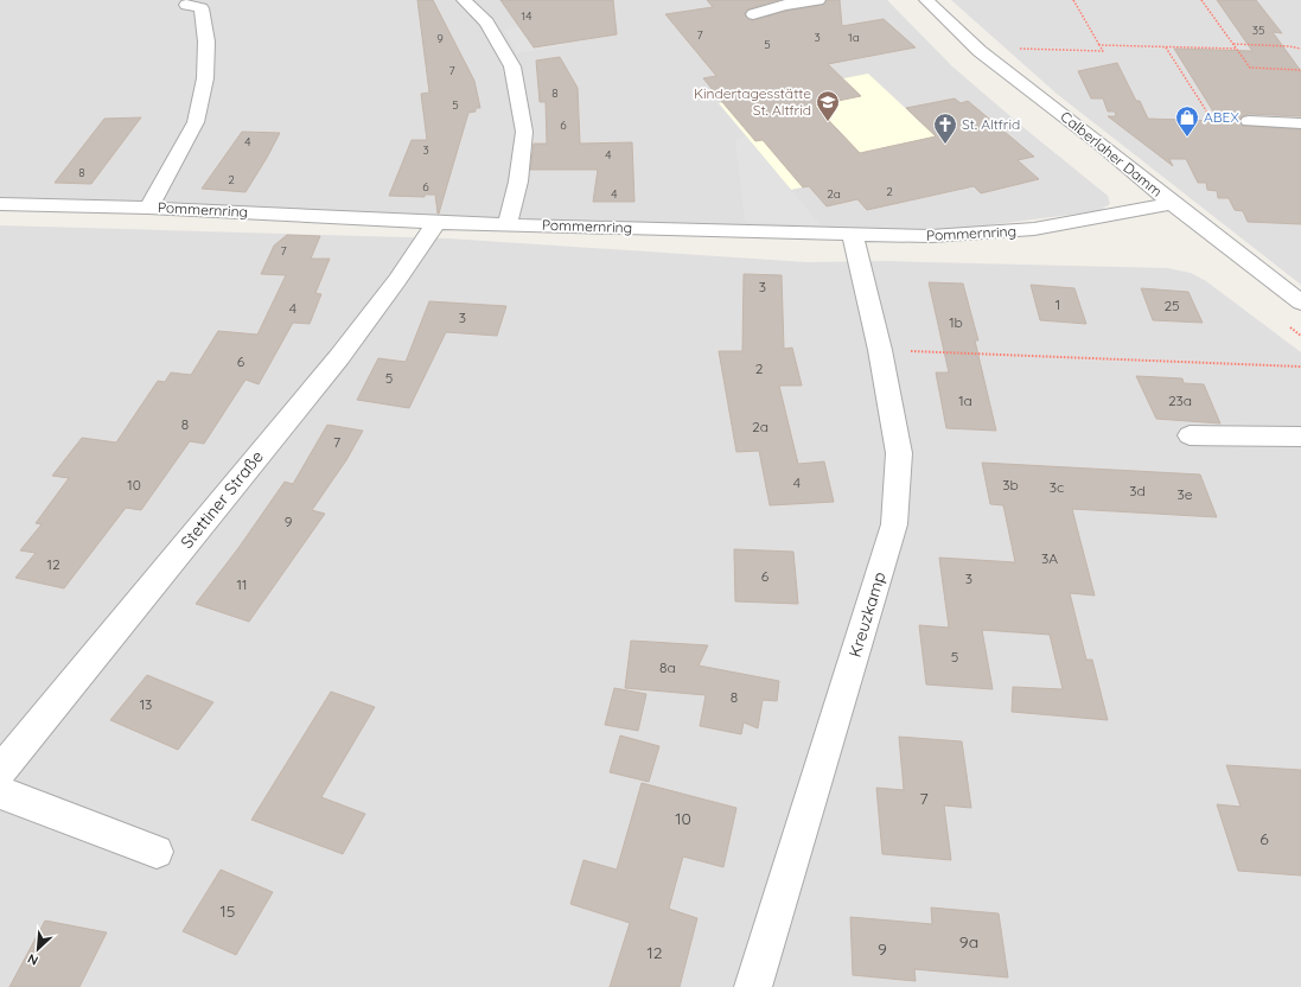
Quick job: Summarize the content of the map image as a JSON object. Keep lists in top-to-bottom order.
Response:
{
  "streets": {
    "street": [
      "Calberlaher Damm",
      "Pommernring",
      "Stettiner Straße",
      "Kreuzkamp"
    ]
  },
  "crossings": [
    ["Calberlaher Damm", "Pommernring"],
    ["Pommernring", "Stettiner Straße"],
    ["Pommernring", "Kreuzkamp"]
  ],
  "places": {
    "school or university": ["Kindertagesstätte St. Altfrid"],
    "shop": ["ABEX"],
    "church": ["St. Altfrid"]
  },
  "house_numbers": [
    "14",
    "35",
    "7",
    "3",
    "1a",
    "9",
    "5",
    "7",
    "8",
    "5",
    "6",
    "4",
    "3",
    "4",
    "8",
    "2",
    "6",
    "2",
    "4",
    "2a",
    "7",
    "3",
    "1",
    "25",
    "4",
    "3",
    "1b",
    "6",
    "2",
    "5",
    "1a",
    "23a",
    "8",
    "2a",
    "7",
    "4",
    "10",
    "3b",
    "3c",
    "3d",
    "3e",
    "9",
    "3A",
    "12",
    "6",
    "3",
    "11",
    "5",
    "8a",
    "8",
    "13",
    "7",
    "10",
    "6",
    "15",
    "9a",
    "9",
    "12"
  ],
  "north": "bottom left"
}
